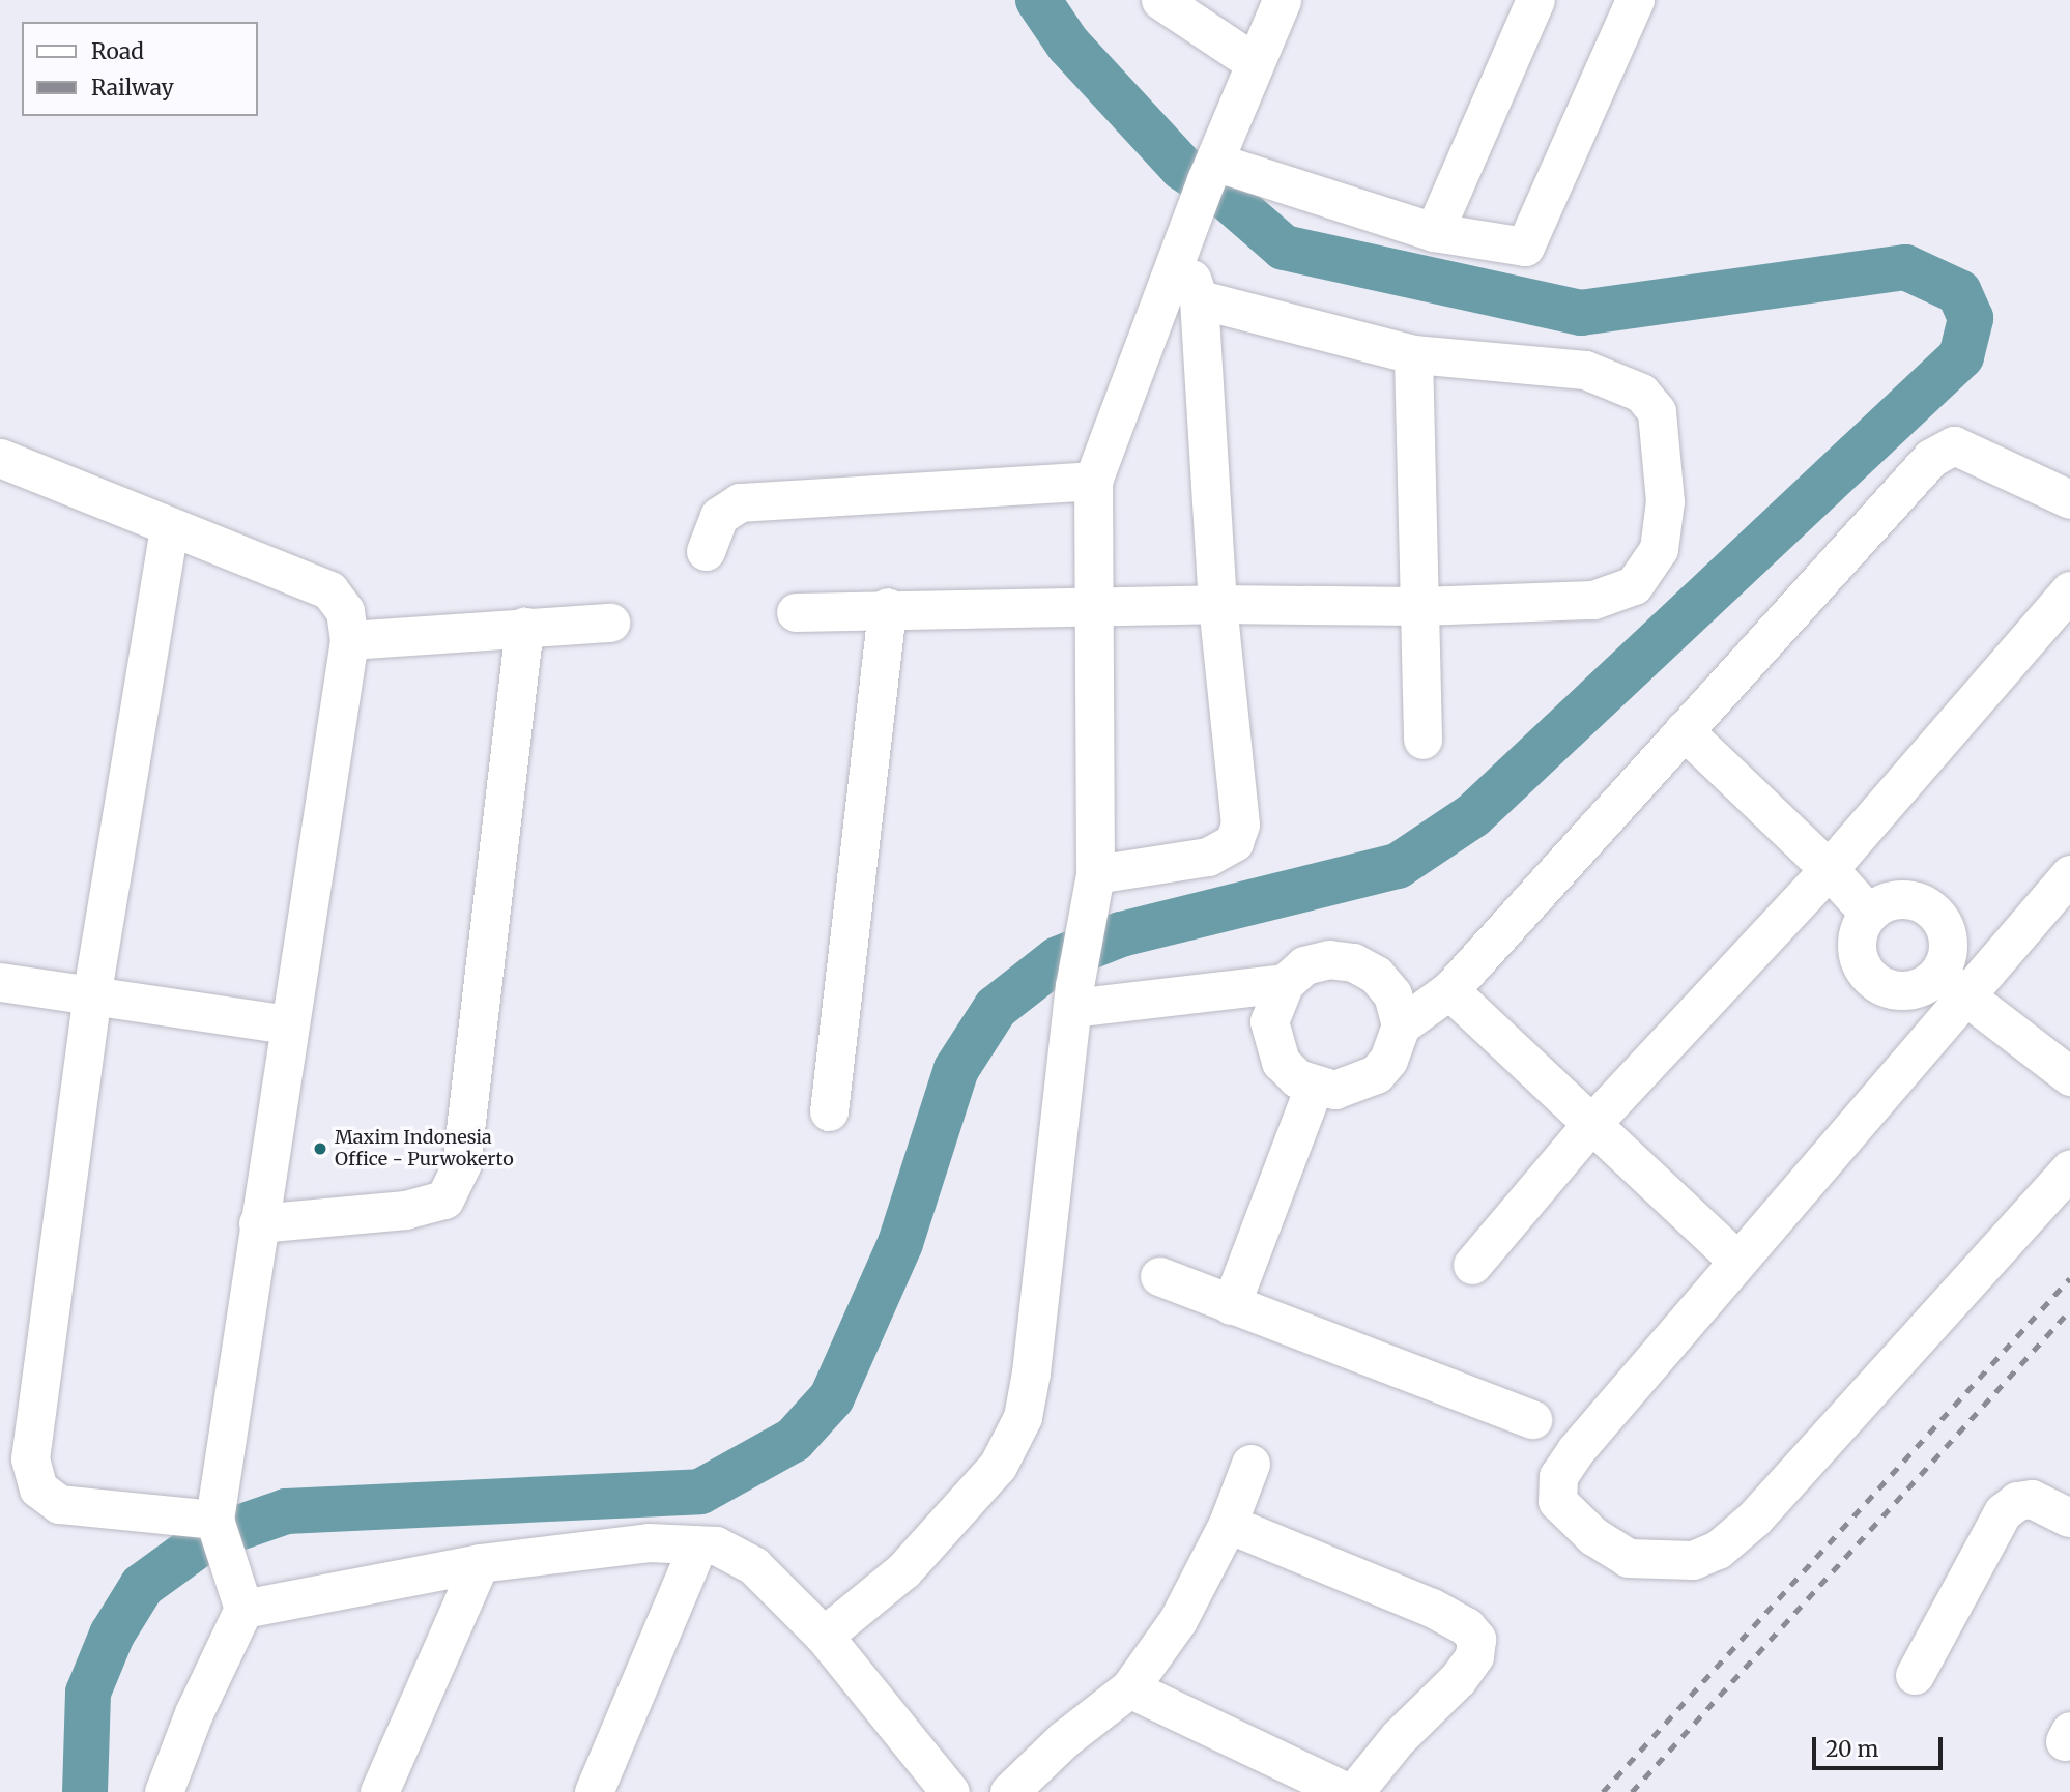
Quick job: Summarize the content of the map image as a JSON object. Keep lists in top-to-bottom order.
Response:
{
  "places": ["Maxim Indonesia Office - Purwokerto"],
  "legend": ["Road", "Railway"],
  "scale_bar": "20 m"
}
